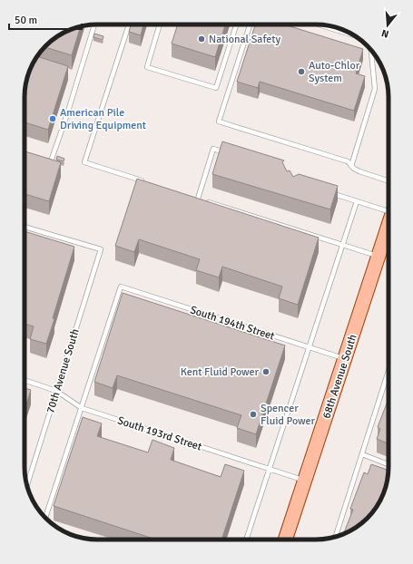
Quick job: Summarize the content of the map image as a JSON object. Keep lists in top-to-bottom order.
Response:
{
  "streets": {
    "main road": ["68th Avenue South"],
    "lane": ["South 194th Street", "70th Avenue South", "South 193rd Street"]
  },
  "crossings": [
    ["South 194th Street", "68th Avenue South"],
    ["South 194th Street", "South 193rd Street"],
    ["70th Avenue South", "South 193rd Street"],
    ["68th Avenue South", "South 193rd Street"]
  ],
  "places": [
    "National Safety",
    "Auto-Chlor System",
    "American Pile Driving Equipment",
    "Kent Fluid Power",
    "Spencer Fluid Power"
  ],
  "scale_bar": "50 m",
  "north": "bottom"
}
